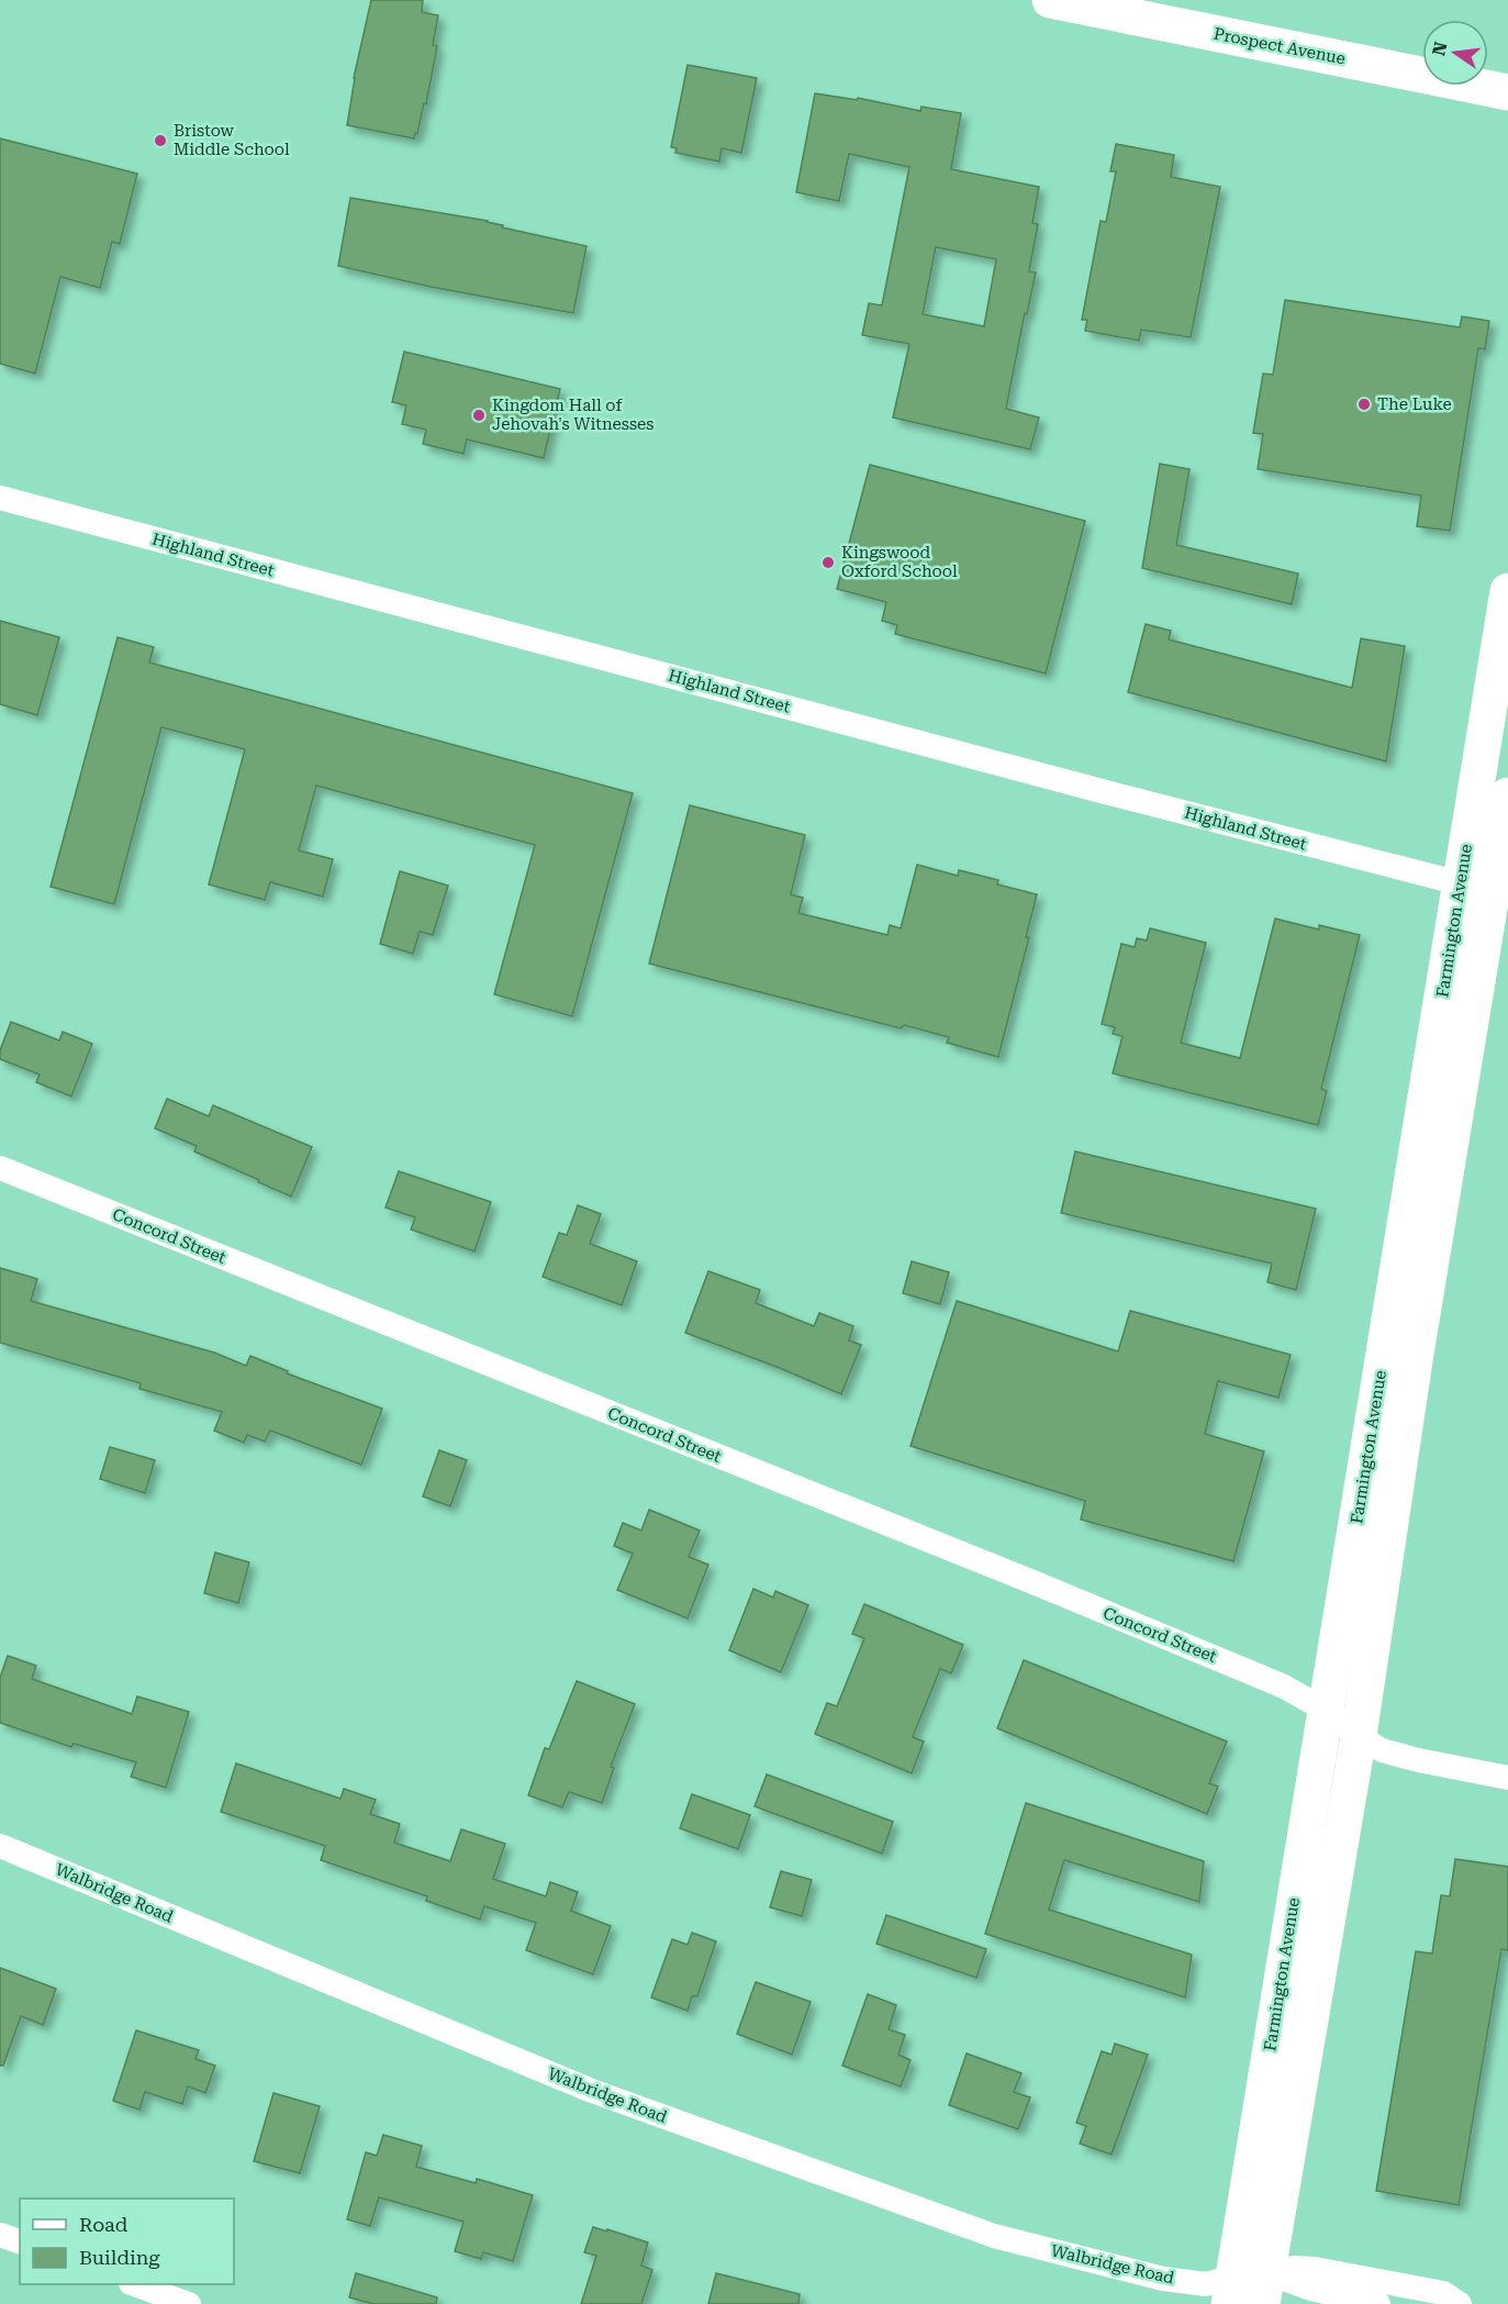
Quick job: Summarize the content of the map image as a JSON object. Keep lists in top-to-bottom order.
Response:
{
  "streets": {
    "main road": ["Prospect Avenue", "Farmington Avenue"],
    "street": ["Highland Street", "Concord Street", "Walbridge Road"]
  },
  "crossings": [
    ["Highland Street", "Farmington Avenue"],
    ["Farmington Avenue", "Concord Street"],
    ["Farmington Avenue", "Walbridge Road"]
  ],
  "places": [
    "Bristow Middle School",
    "The Luke",
    "Kingdom Hall of Jehovah's Witnesses",
    "Kingswood Oxford School"
  ],
  "legend": ["Road", "Building"],
  "north": "left"
}
